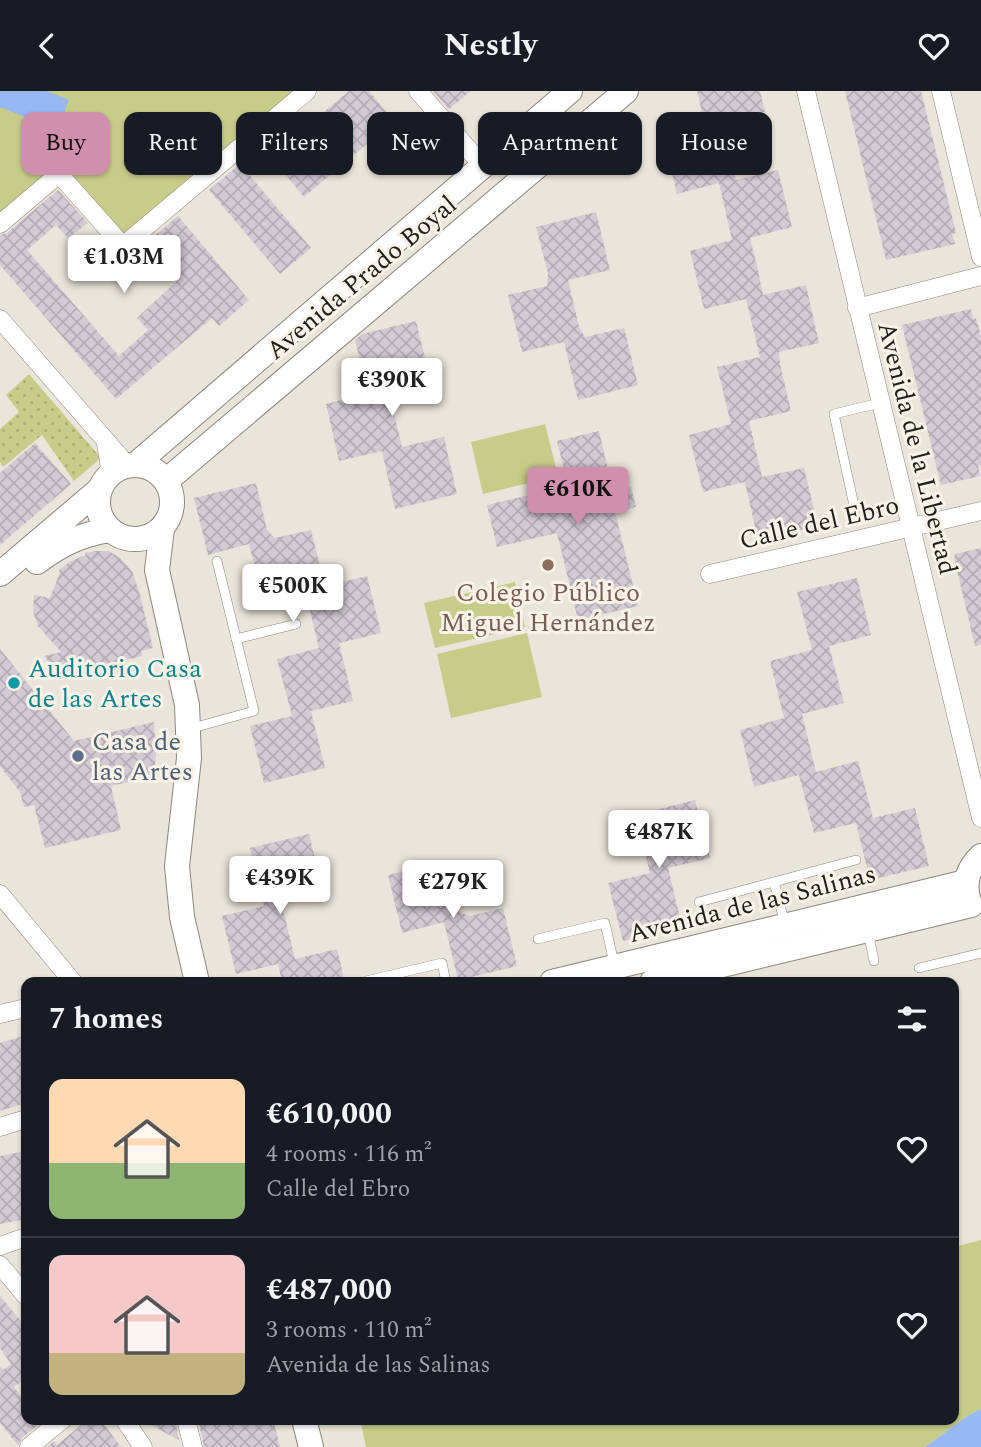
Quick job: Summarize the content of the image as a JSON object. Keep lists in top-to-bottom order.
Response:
{
  "streets": {
    "street": [
      "Avenida Prado Boyal",
      "Avenida de la Libertad",
      "Calle del Ebro",
      "Avenida de las Salinas"
    ]
  },
  "crossings": [
    ["Avenida de la Libertad", "Calle del Ebro"]
  ],
  "places": ["Colegio Público Miguel Hernández", "Auditorio Casa de las Artes", "Casa de las Artes"],
  "page": {
    "header": "Nestly",
    "chip": [
      "Buy",
      "Rent",
      "Filters",
      "New",
      "Apartment",
      "House"
    ],
    "price": [
      "€1.03M",
      "€390K",
      "€610K",
      "€500K",
      "€487K",
      "€439K",
      "€279K"
    ],
    "heading": "7 homes",
    "list": [
      {
        "name": "€610,000",
        "note": "4 rooms · 116 m² · Calle del Ebro"
      },
      {
        "name": "€487,000",
        "note": "3 rooms · 110 m² · Avenida de las Salinas"
      }
    ]
  }
}
